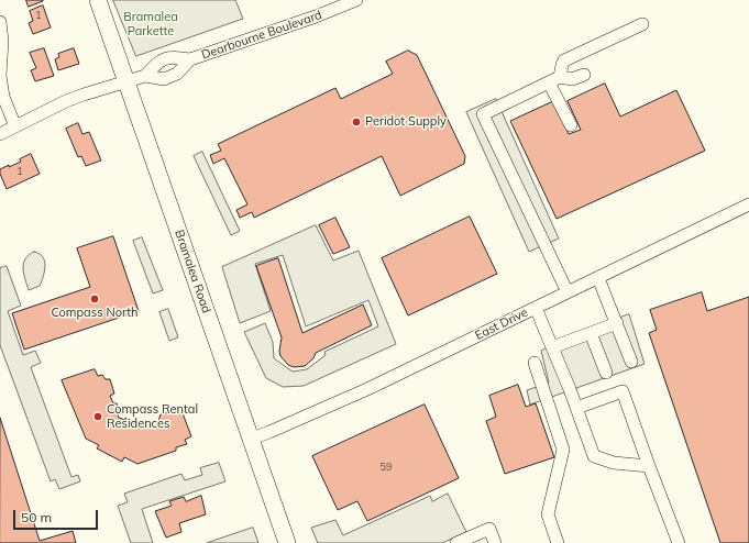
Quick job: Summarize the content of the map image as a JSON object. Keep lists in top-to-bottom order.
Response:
{
  "streets": {
    "main road": ["Bramalea Road"],
    "street": ["Dearbourne Boulevard", "East Drive"]
  },
  "crossings": [
    ["Dearbourne Boulevard", "Bramalea Road"],
    ["Bramalea Road", "East Drive"]
  ],
  "parks": ["Bramalea Parkette"],
  "places": ["Peridot Supply", "Compass North", "Compass Rental Residences"],
  "house_numbers": ["1", "1", "59"],
  "scale_bar": "50 m"
}
